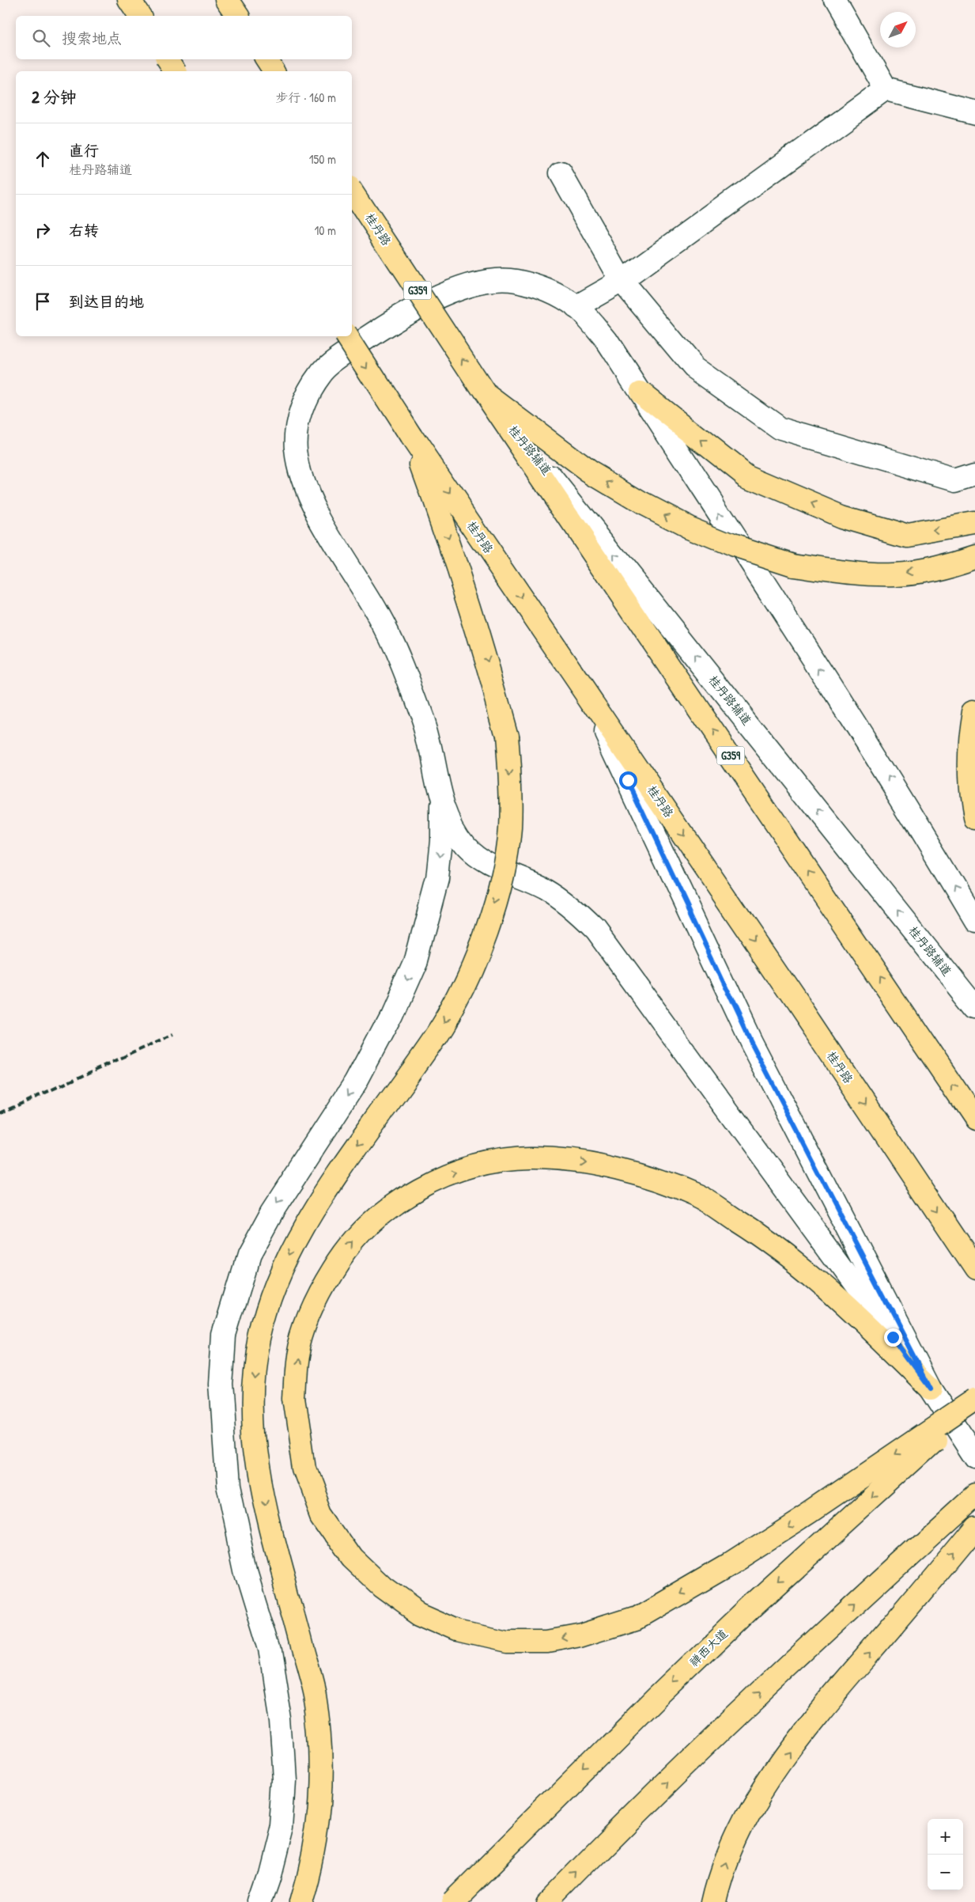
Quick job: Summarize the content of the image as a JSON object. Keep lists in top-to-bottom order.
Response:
{
  "streets": {
    "main road": ["桂丹路", "G359", "禅西大道"],
    "street": ["桂丹路辅道"]
  },
  "crossings": [
    ["桂丹路", "桂丹路辅道"]
  ],
  "north": "top right",
  "page": {
    "search": "搜索地点",
    "heading": ["2 分钟", "步行 · 160 m"],
    "list": [
      ["直行", "桂丹路辅道", "150 m"],
      ["右转", "10 m"],
      "到达目的地"
    ],
    "map_buttons": ["+", "−"]
  }
}
